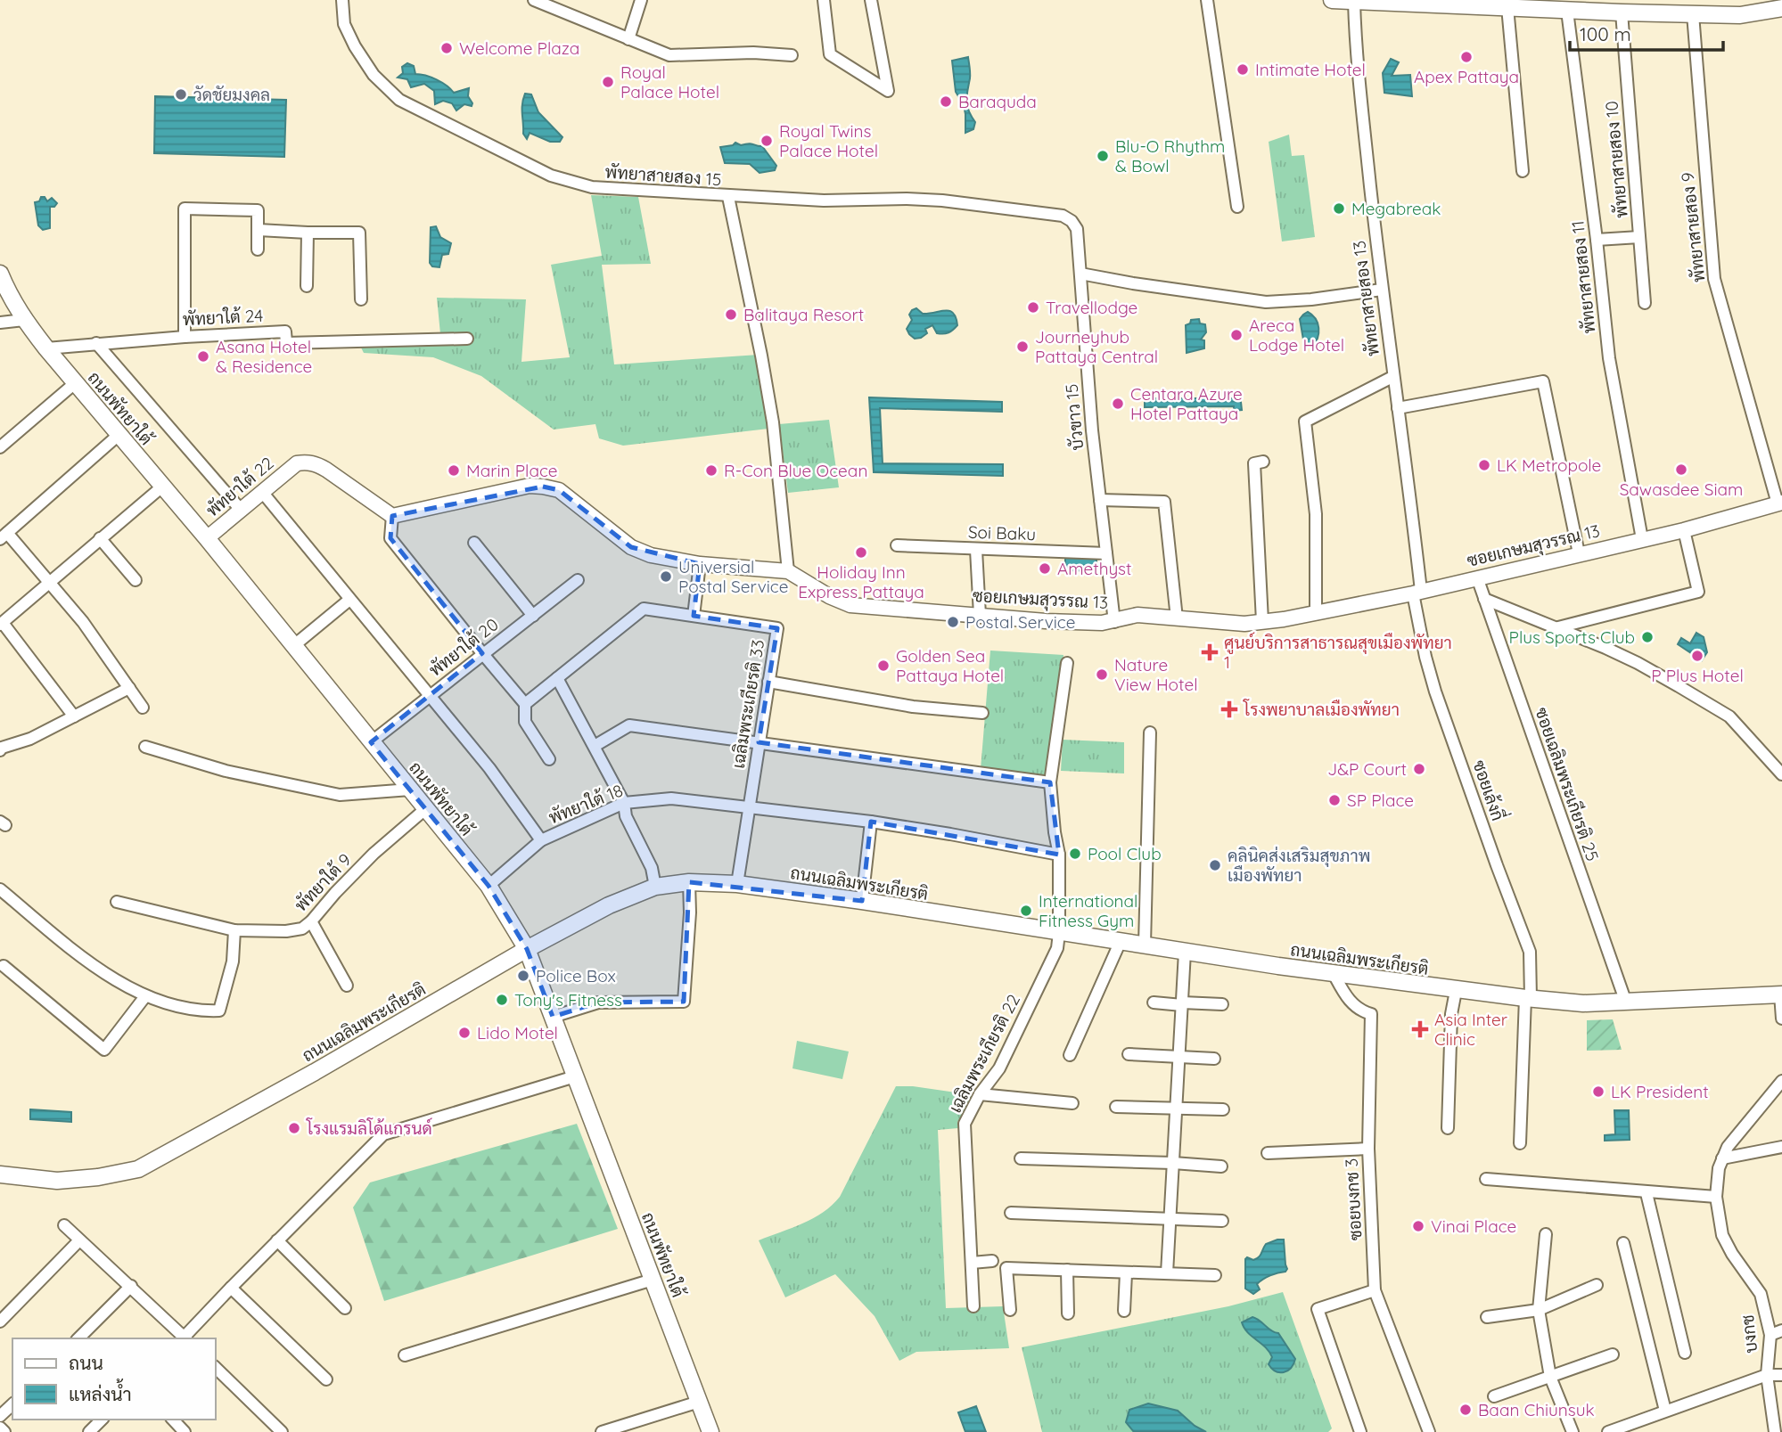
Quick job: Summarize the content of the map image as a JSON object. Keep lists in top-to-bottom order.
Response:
{
  "streets": {
    "main road": ["ถนนพัทยาใต้", "ถนนเฉลิมพระเกียรติ"],
    "street": [
      "พัทยาสายสอง 10",
      "พัทยาสายสอง 15",
      "พัทยาสายสอง 9",
      "พัทยาสายสอง 11",
      "พัทยาสายสอง 13",
      "พัทยาใต้ 24",
      "บัวขาว 15",
      "พัทยาใต้ 22",
      "Soi Baku",
      "ซอยเกษมสุวรรณ 13",
      "พัทยาใต้ 20",
      "เฉลิมพระเกียรติ 33",
      "ซอยเฉลิมพระเกียรติ 25",
      "ซอยเล้งกี่",
      "พัทยาใต้ 18",
      "พัทยาใต้ 9",
      "เฉลิมพระเกียรติ 22",
      "ซอยบงกช 3",
      "บงกช"
    ]
  },
  "crossings": [
    ["พัทยาสายสอง 15", "บัวขาว 15"],
    ["พัทยาสายสอง 9", "ซอยเกษมสุวรรณ 13"],
    ["พัทยาสายสอง 11", "ซอยเกษมสุวรรณ 13"],
    ["พัทยาสายสอง 13", "ซอยเกษมสุวรรณ 13"],
    ["พัทยาสายสอง 13", "ซอยเล้งกี่"],
    ["พัทยาใต้ 24", "ถนนพัทยาใต้"],
    ["ถนนพัทยาใต้", "พัทยาใต้ 22"],
    ["ถนนพัทยาใต้", "พัทยาใต้ 20"],
    ["ถนนพัทยาใต้", "พัทยาใต้ 18"],
    ["ถนนพัทยาใต้", "พัทยาใต้ 9"],
    ["ถนนพัทยาใต้", "ถนนเฉลิมพระเกียรติ"],
    ["บัวขาว 15", "Soi Baku"],
    ["บัวขาว 15", "ซอยเกษมสุวรรณ 13"],
    ["พัทยาใต้ 22", "ซอยเกษมสุวรรณ 13"],
    ["ซอยเกษมสุวรรณ 13", "ซอยเฉลิมพระเกียรติ 25"],
    ["ซอยเกษมสุวรรณ 13", "ซอยเล้งกี่"],
    ["เฉลิมพระเกียรติ 33", "พัทยาใต้ 18"],
    ["เฉลิมพระเกียรติ 33", "ถนนเฉลิมพระเกียรติ"],
    ["ซอยเฉลิมพระเกียรติ 25", "ถนนเฉลิมพระเกียรติ"],
    ["ซอยเล้งกี่", "ถนนเฉลิมพระเกียรติ"],
    ["พัทยาใต้ 18", "เฉลิมพระเกียรติ 22"],
    ["ถนนเฉลิมพระเกียรติ", "เฉลิมพระเกียรติ 22"],
    ["ถนนเฉลิมพระเกียรติ", "ซอยบงกช 3"]
  ],
  "places": {
    "other": [
      "Welcome Plaza",
      "Apex Pattaya",
      "Intimate Hotel",
      "Royal Palace Hotel",
      "วัดชัยมงคล",
      "Baraquda",
      "Royal Twins Palace Hotel",
      "Blu-O Rhythm & Bowl",
      "Megabreak",
      "Travellodge",
      "Balitaya Resort",
      "Areca Lodge Hotel",
      "Journeyhub Pattaya Central",
      "Asana Hotel & Residence",
      "Centara Azure Hotel Pattaya",
      "LK Metropole",
      "Sawasdee Siam",
      "Marin Place",
      "R-Con Blue Ocean",
      "Holiday Inn Express Pattaya",
      "Amethyst",
      "Universial Postal Service",
      "Postal Service",
      "Plus Sports Club",
      "P Plus Hotel",
      "Golden Sea Pattaya Hotel",
      "Nature View Hotel",
      "J&P Court",
      "SP Place",
      "Pool Club",
      "คลินิคส่งเสริมสุขภาพ เมืองพัทยา",
      "International Fitness Gym",
      "Police Box",
      "Tony's Fitness",
      "Lido Motel",
      "LK President",
      "โรงแรมลิโด้แกรนด์",
      "Vinai Place",
      "Baan Chiunsuk"
    ],
    "health": ["ศูนย์บริการสาธารณสุขเมืองพัทยา 1", "โรงพยาบาลเมืองพัทยา", "Asia Inter Clinic"]
  },
  "legend": ["ถนน", "แหล่งน้ำ"],
  "scale_bar": "100 m"
}
